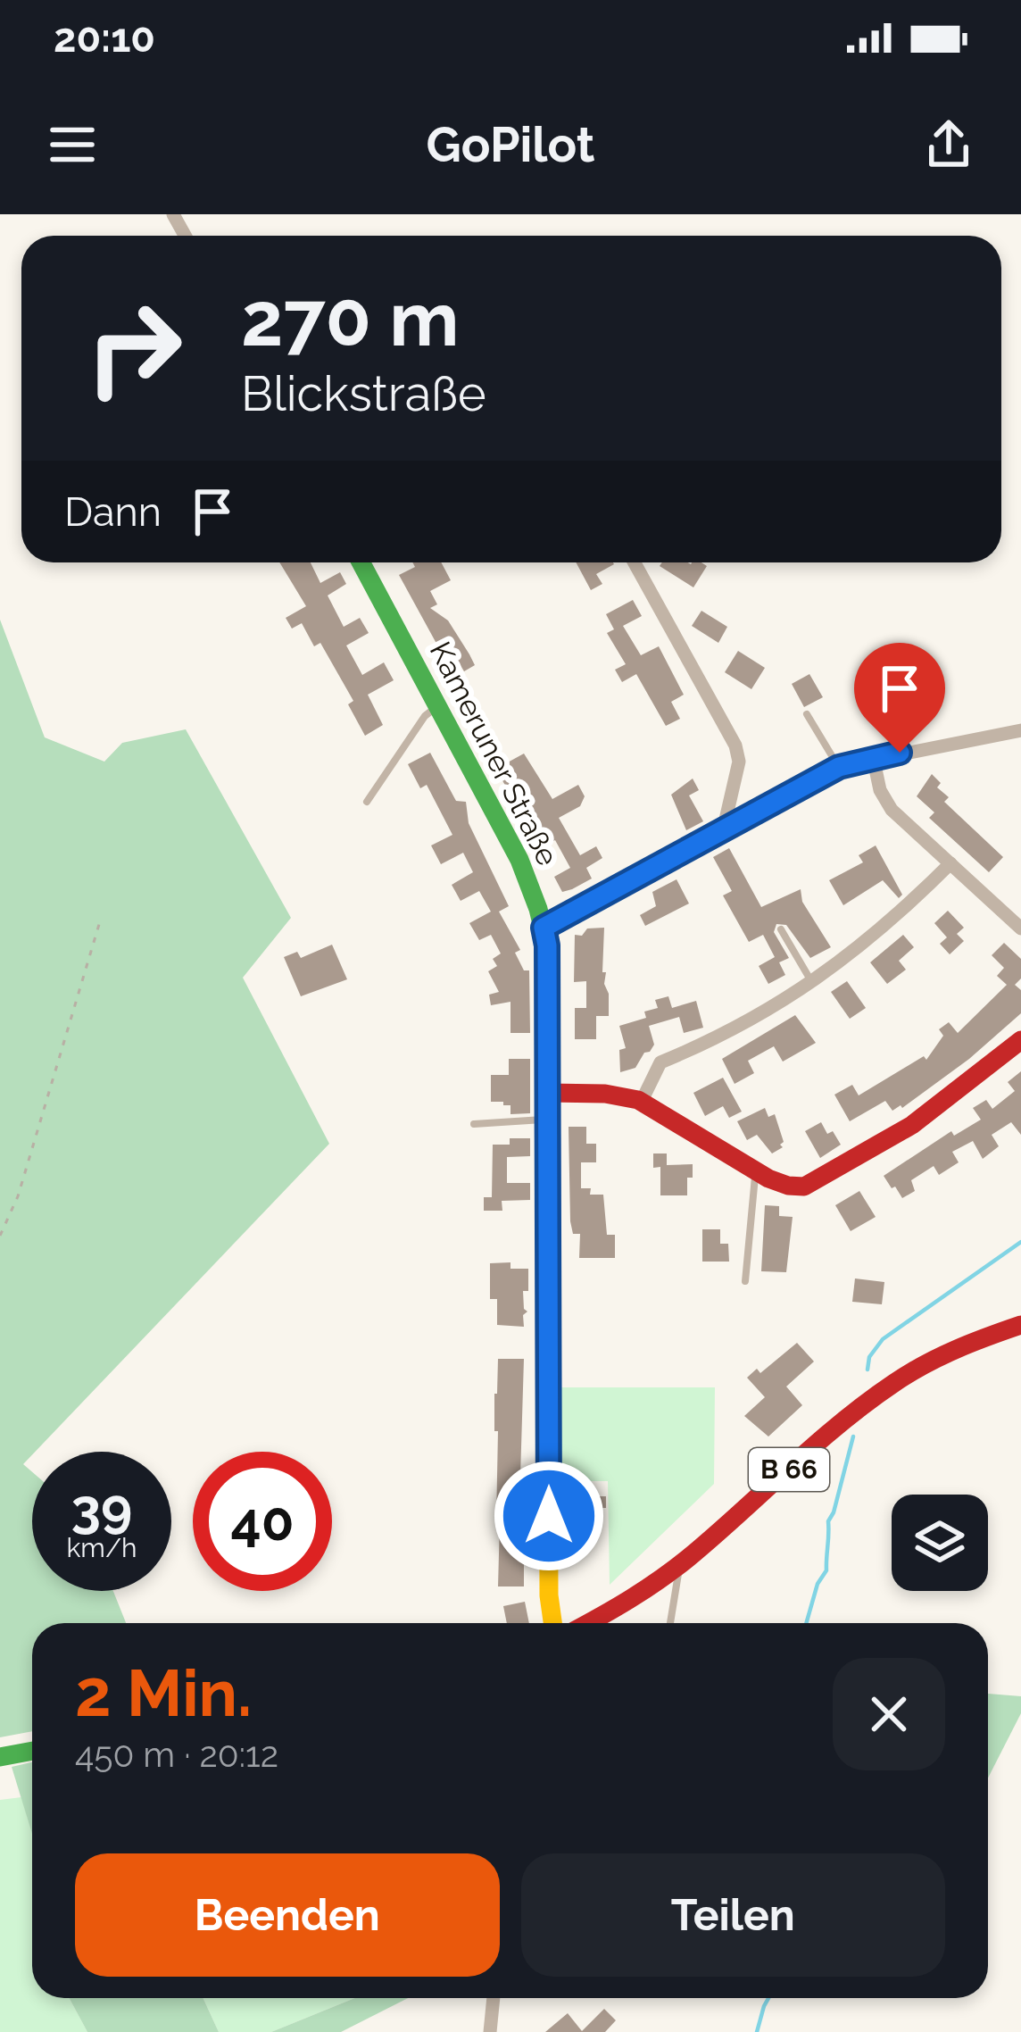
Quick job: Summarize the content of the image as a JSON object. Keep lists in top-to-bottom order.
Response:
{
  "streets": {
    "street": ["Kameruner Straße", "B 66"]
  },
  "page": {
    "status": "20:10",
    "header": "GoPilot",
    "turn": ["270 m", "Blickstraße"],
    "then": "Dann",
    "speed": "39 km/h",
    "limit": "40",
    "heading": ["2 Min.", "450 m · 20:12"],
    "buttons": ["Beenden", "Teilen"]
  }
}
